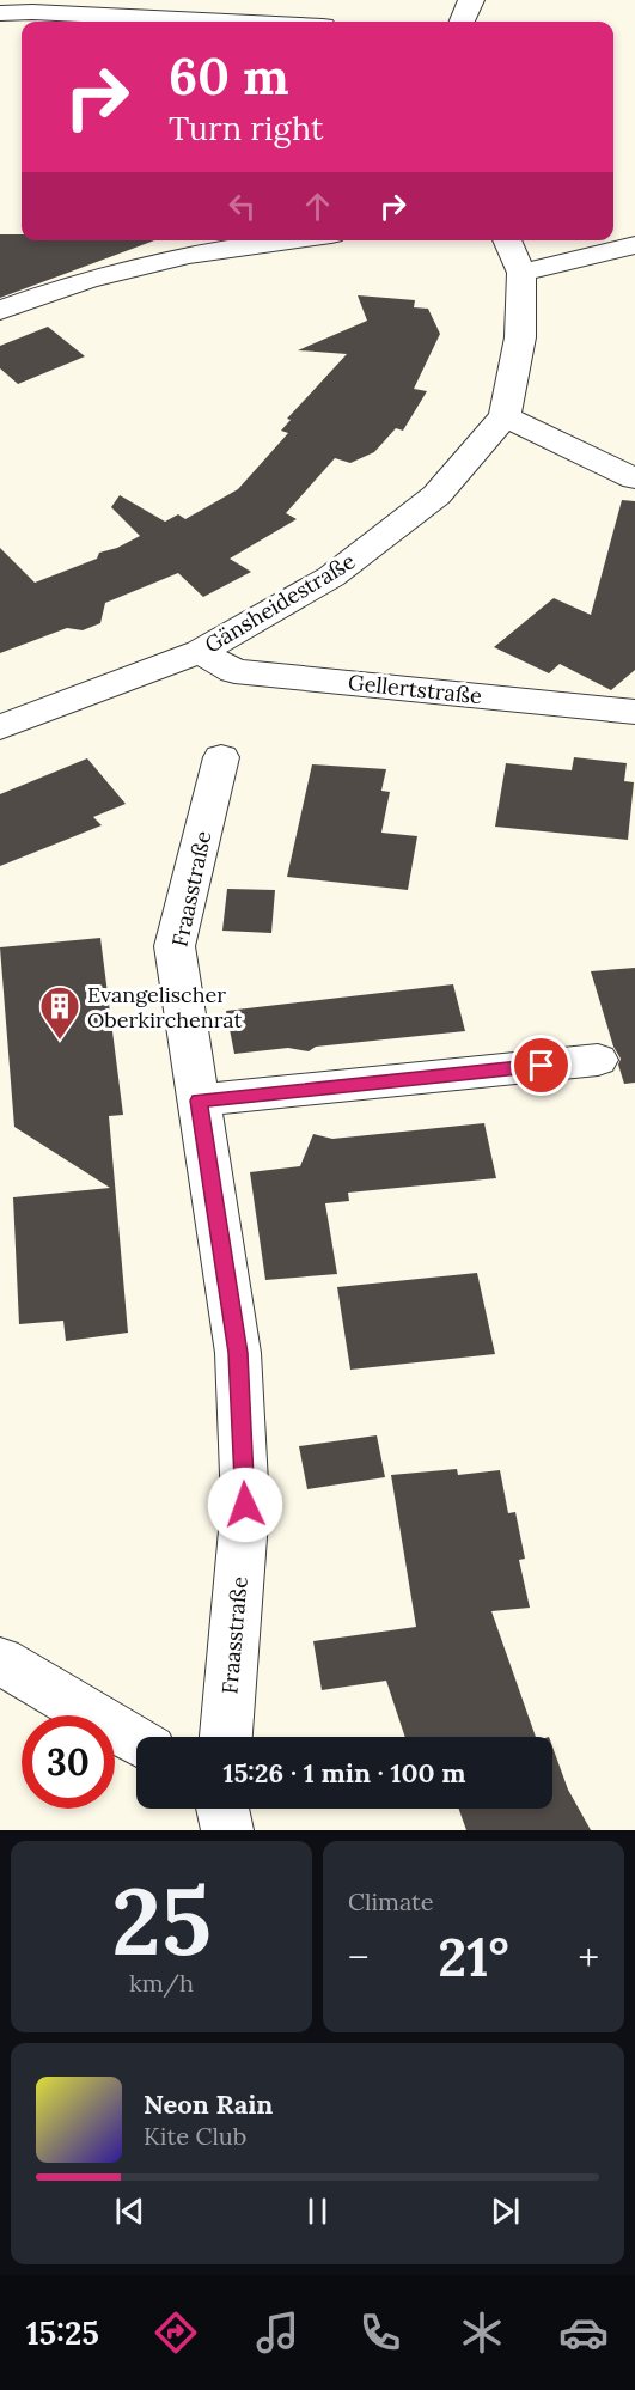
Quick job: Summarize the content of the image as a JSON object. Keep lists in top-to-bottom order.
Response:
{
  "streets": {
    "street": ["Gänsheidestraße", "Gellertstraße", "Fraasstraße"]
  },
  "crossings": [
    ["Gänsheidestraße", "Gellertstraße"]
  ],
  "places": {
    "building": ["Evangelischer Oberkirchenrat"]
  },
  "page": {
    "turn": ["60 m", "Turn right"],
    "limit": "30",
    "trip": "15:26 · 1 min · 100 m",
    "tile": [
      ["25", "km/h"],
      "Climate"
    ],
    "heat": ["−", "21°", "+"],
    "song": ["Neon Rain", "Kite Club"],
    "tabs": "15:25"
  }
}
